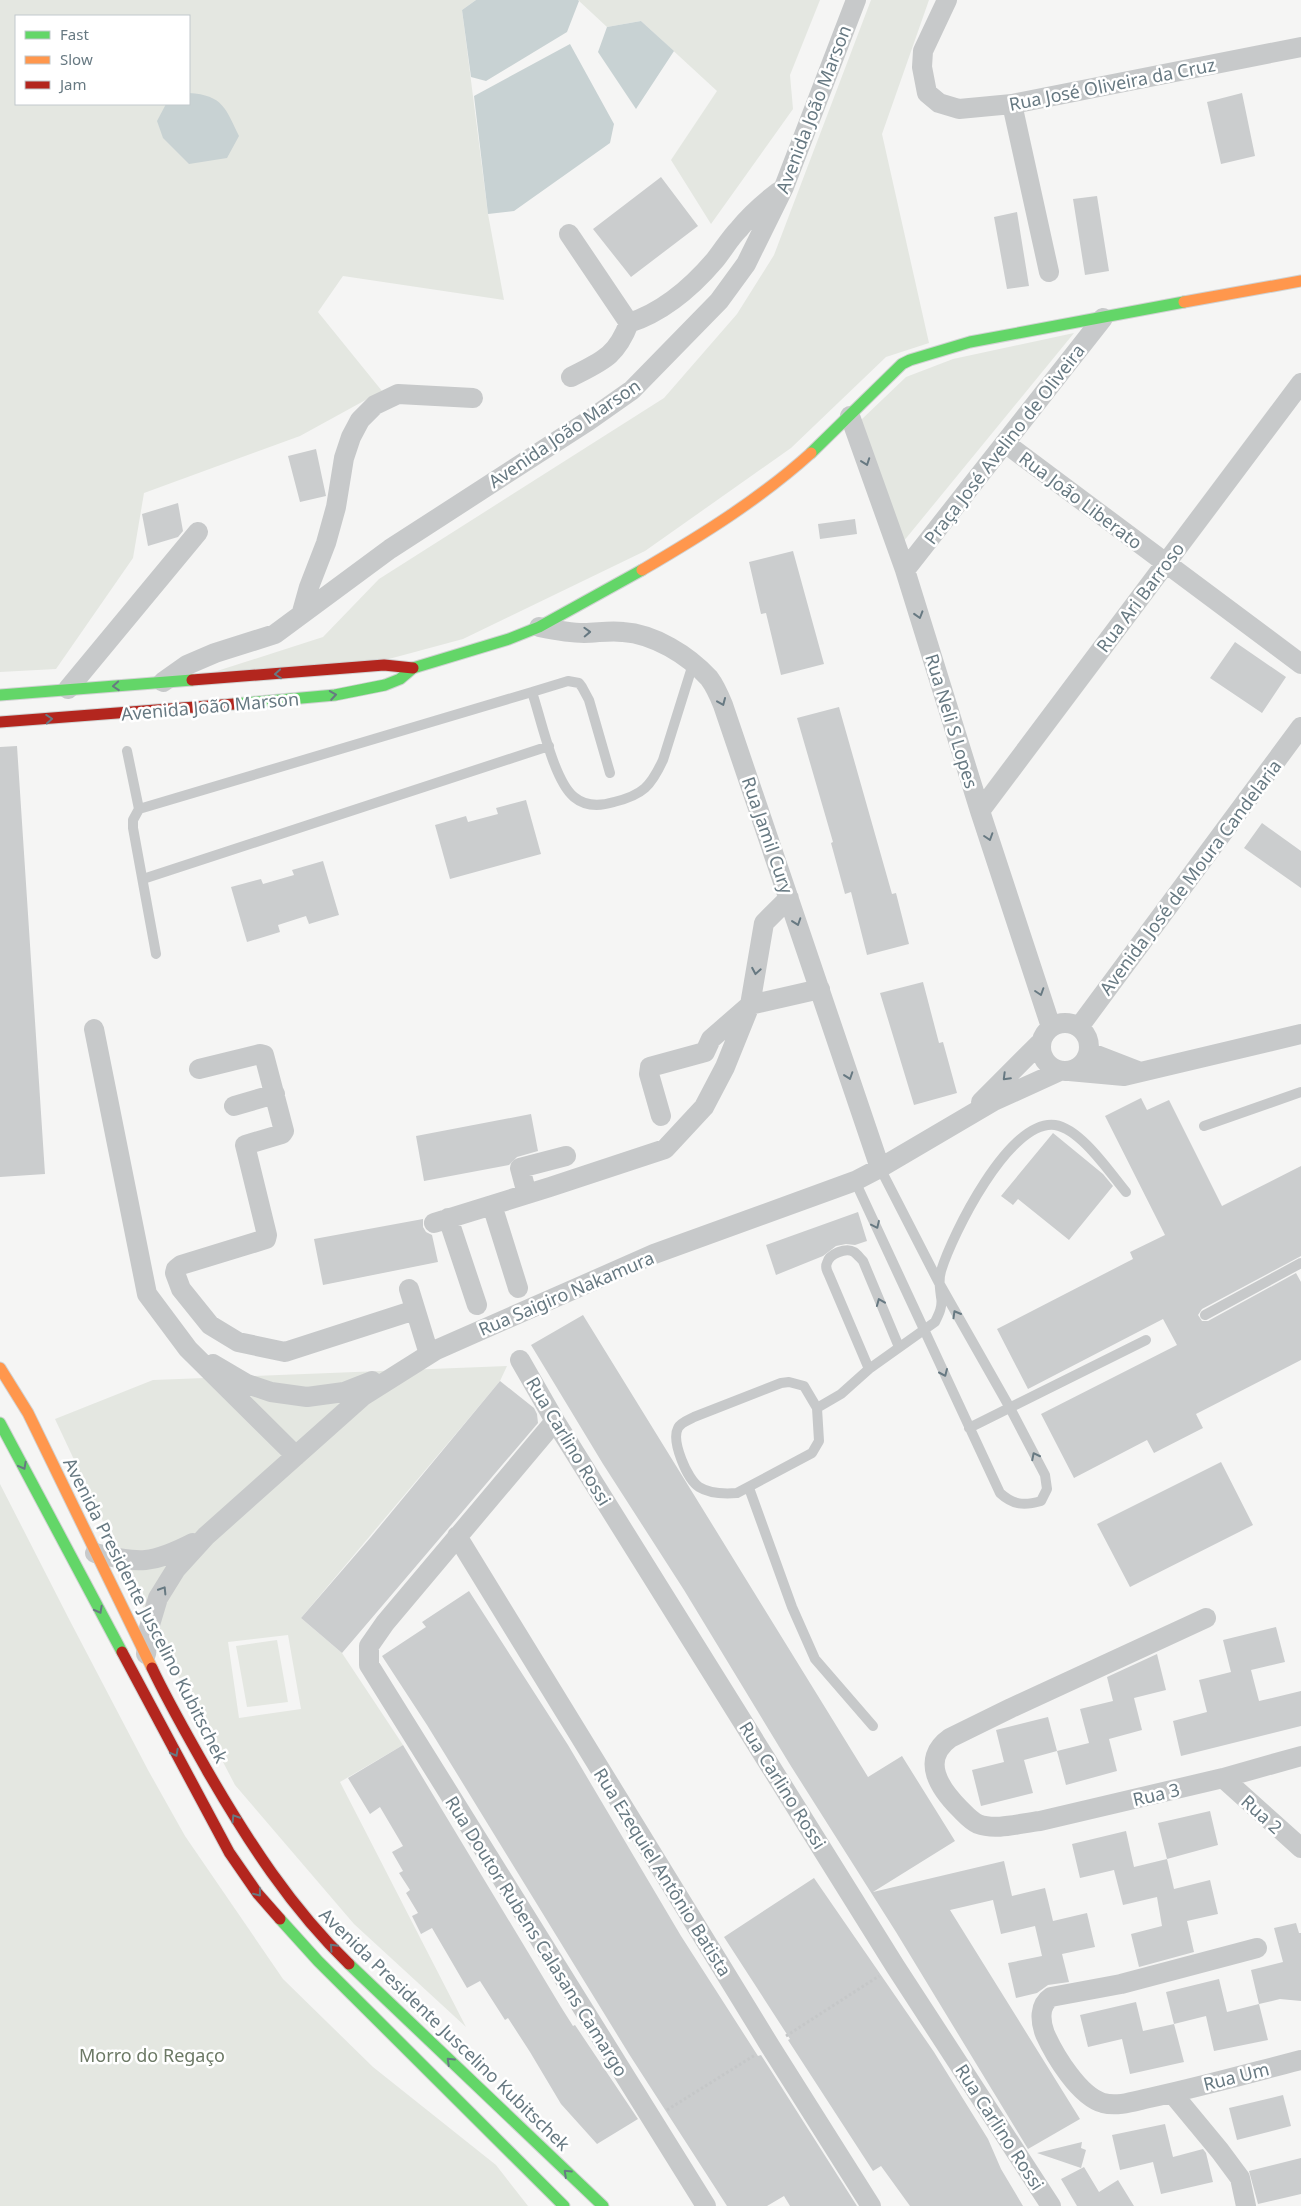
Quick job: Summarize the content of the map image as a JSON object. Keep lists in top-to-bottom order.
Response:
{
  "streets": {
    "main road": ["Avenida João Marson", "Avenida Presidente Juscelino Kubitschek"],
    "street": [
      "Rua José Oliveira da Cruz",
      "Praça José Avelino de Oliveira",
      "Rua João Liberato",
      "Rua Ari Barroso",
      "Rua Neli S Lopes",
      "Rua Jamil Cury",
      "Avenida José de Moura Candelaria",
      "Rua Saigiro Nakamura",
      "Rua Carlino Rossi",
      "Rua 3",
      "Rua 2",
      "Rua Ezequiel Antônio Batista",
      "Rua Doutor Rubens Calasans Camargo",
      "Rua Um"
    ]
  },
  "crossings": [
    ["Avenida João Marson", "Praça José Avelino de Oliveira"],
    ["Avenida João Marson", "Rua Neli S Lopes"],
    ["Avenida João Marson", "Rua Jamil Cury"],
    ["Praça José Avelino de Oliveira", "Rua João Liberato"],
    ["Praça José Avelino de Oliveira", "Rua Neli S Lopes"],
    ["Rua João Liberato", "Rua Ari Barroso"],
    ["Rua Ari Barroso", "Rua Neli S Lopes"],
    ["Rua Neli S Lopes", "Avenida José de Moura Candelaria"],
    ["Rua Neli S Lopes", "Rua Saigiro Nakamura"],
    ["Rua Jamil Cury", "Rua Saigiro Nakamura"],
    ["Avenida José de Moura Candelaria", "Rua Saigiro Nakamura"],
    ["Rua Saigiro Nakamura", "Avenida Presidente Juscelino Kubitschek"],
    ["Rua 3", "Rua 2"],
    ["Rua Ezequiel Antônio Batista", "Rua Doutor Rubens Calasans Camargo"]
  ],
  "one_way": ["Rua Neli S Lopes", "Rua Jamil Cury"],
  "parks": ["Morro do Regaço"],
  "legend": ["Fast", "Slow", "Jam"]
}
